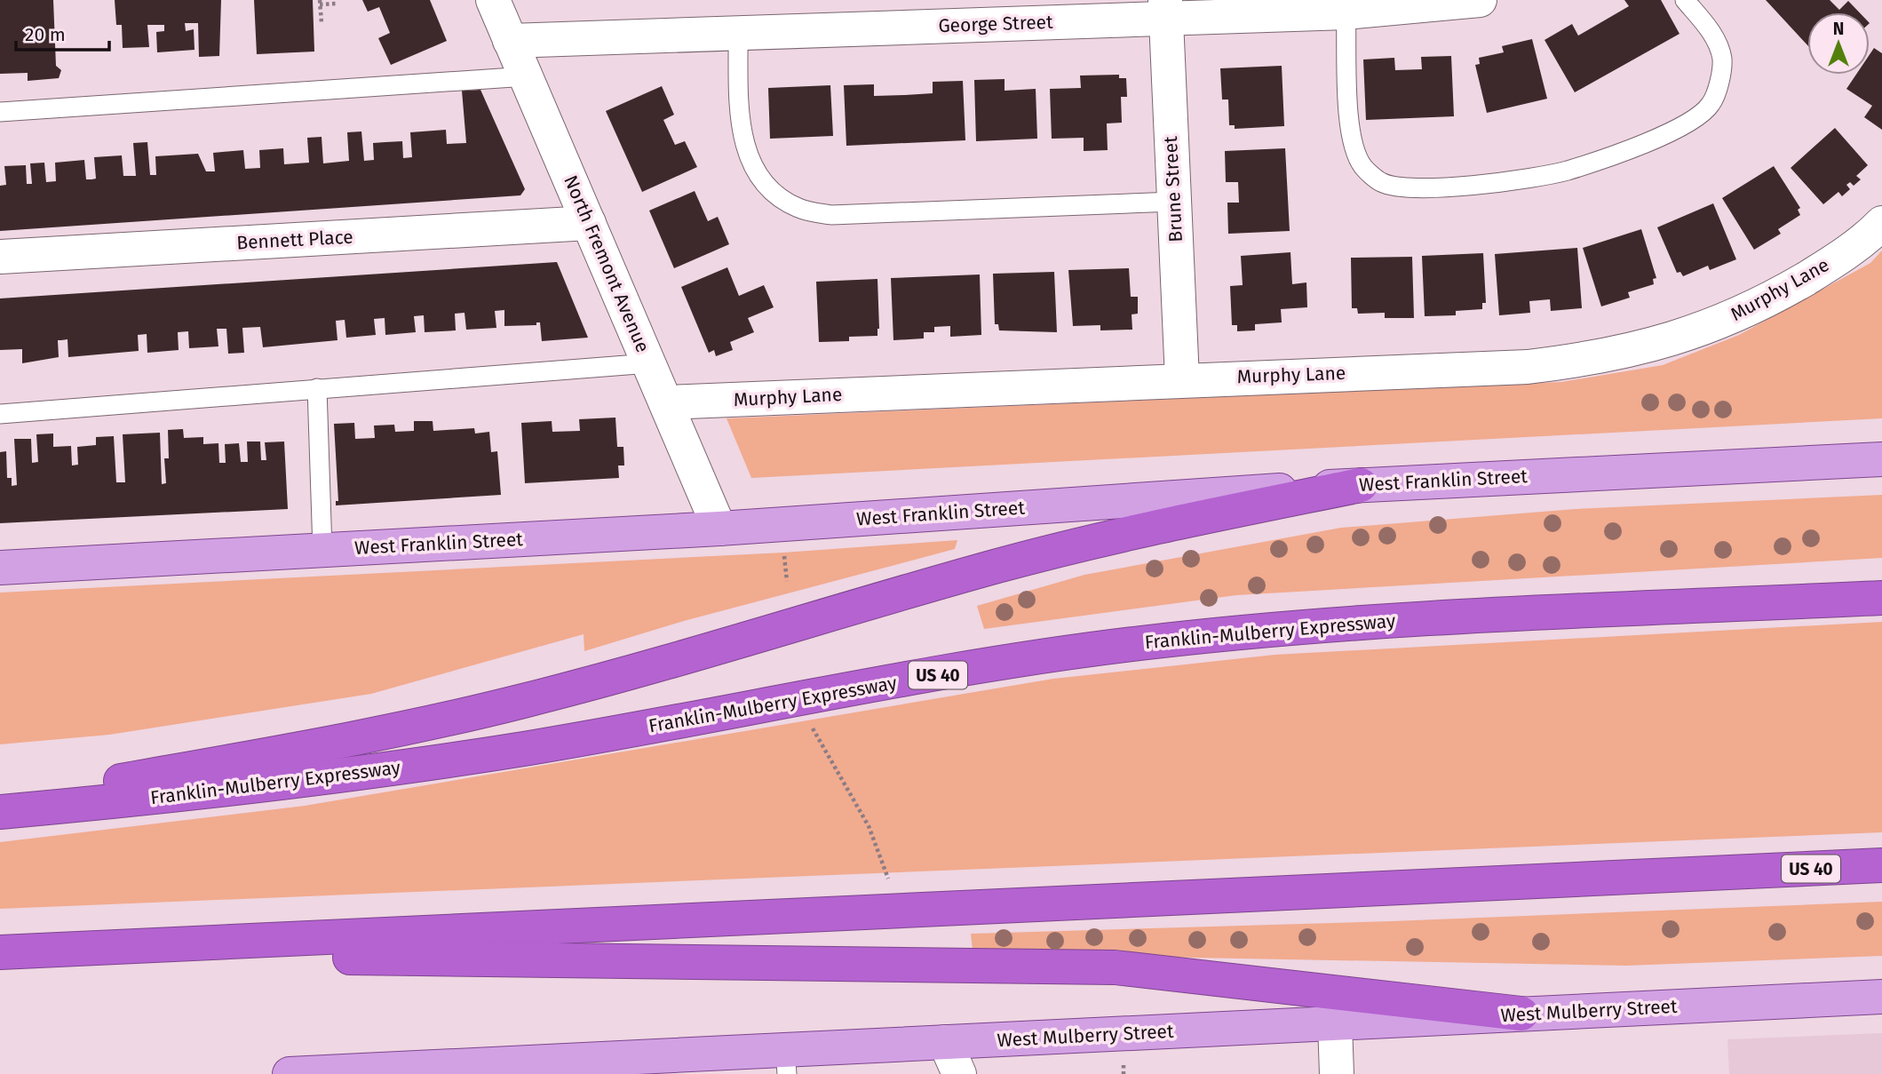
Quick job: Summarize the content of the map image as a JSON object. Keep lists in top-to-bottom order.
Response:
{
  "streets": {
    "highway": ["Franklin-Mulberry Expressway", "US 40"],
    "main road": ["West Franklin Street", "West Mulberry Street"],
    "street": [
      "George Street",
      "Brune Street",
      "Bennett Place",
      "North Fremont Avenue",
      "Murphy Lane"
    ]
  },
  "crossings": [
    ["George Street", "Brune Street"],
    ["George Street", "North Fremont Avenue"],
    ["Brune Street", "Murphy Lane"],
    ["Bennett Place", "North Fremont Avenue"],
    ["North Fremont Avenue", "Murphy Lane"],
    ["North Fremont Avenue", "West Franklin Street"]
  ],
  "scale_bar": "20 m",
  "north": "top"
}
